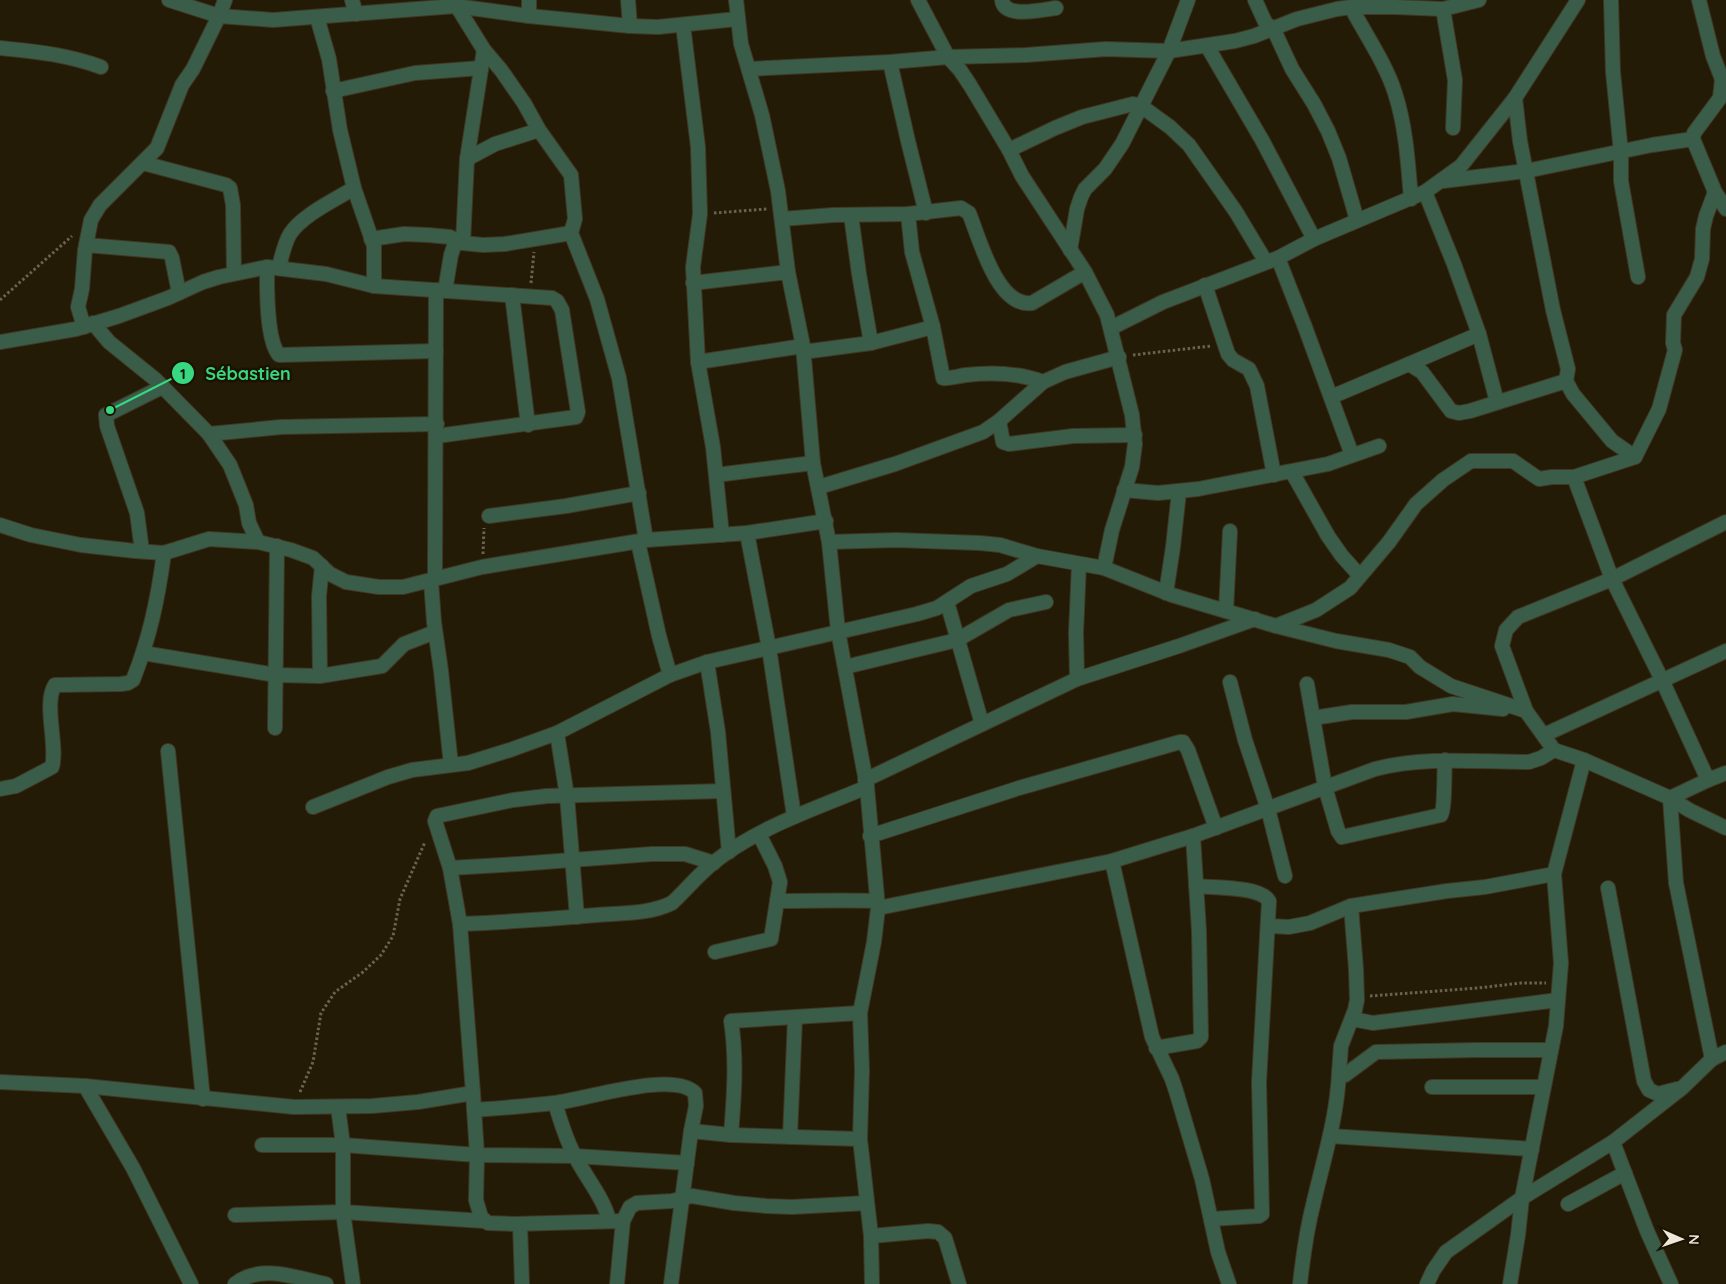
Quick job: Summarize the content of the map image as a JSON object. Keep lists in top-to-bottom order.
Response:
{
  "places": ["Sébastien"],
  "north": "right"
}
